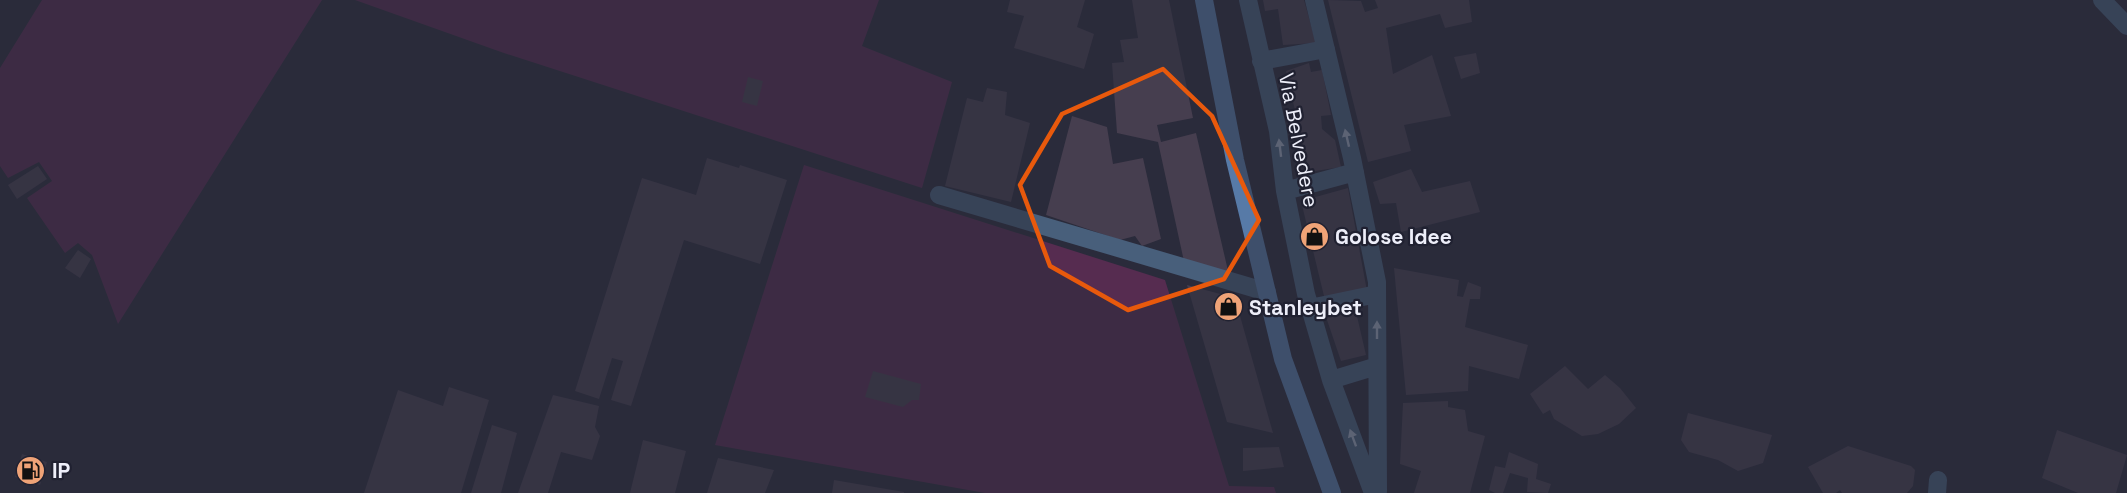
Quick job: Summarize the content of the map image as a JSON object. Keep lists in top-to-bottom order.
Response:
{
  "streets": {
    "street": ["Via Belvedere"]
  },
  "places": {
    "shop": ["Golose Idee", "Stanleybet"],
    "fuel station": ["IP"]
  }
}
